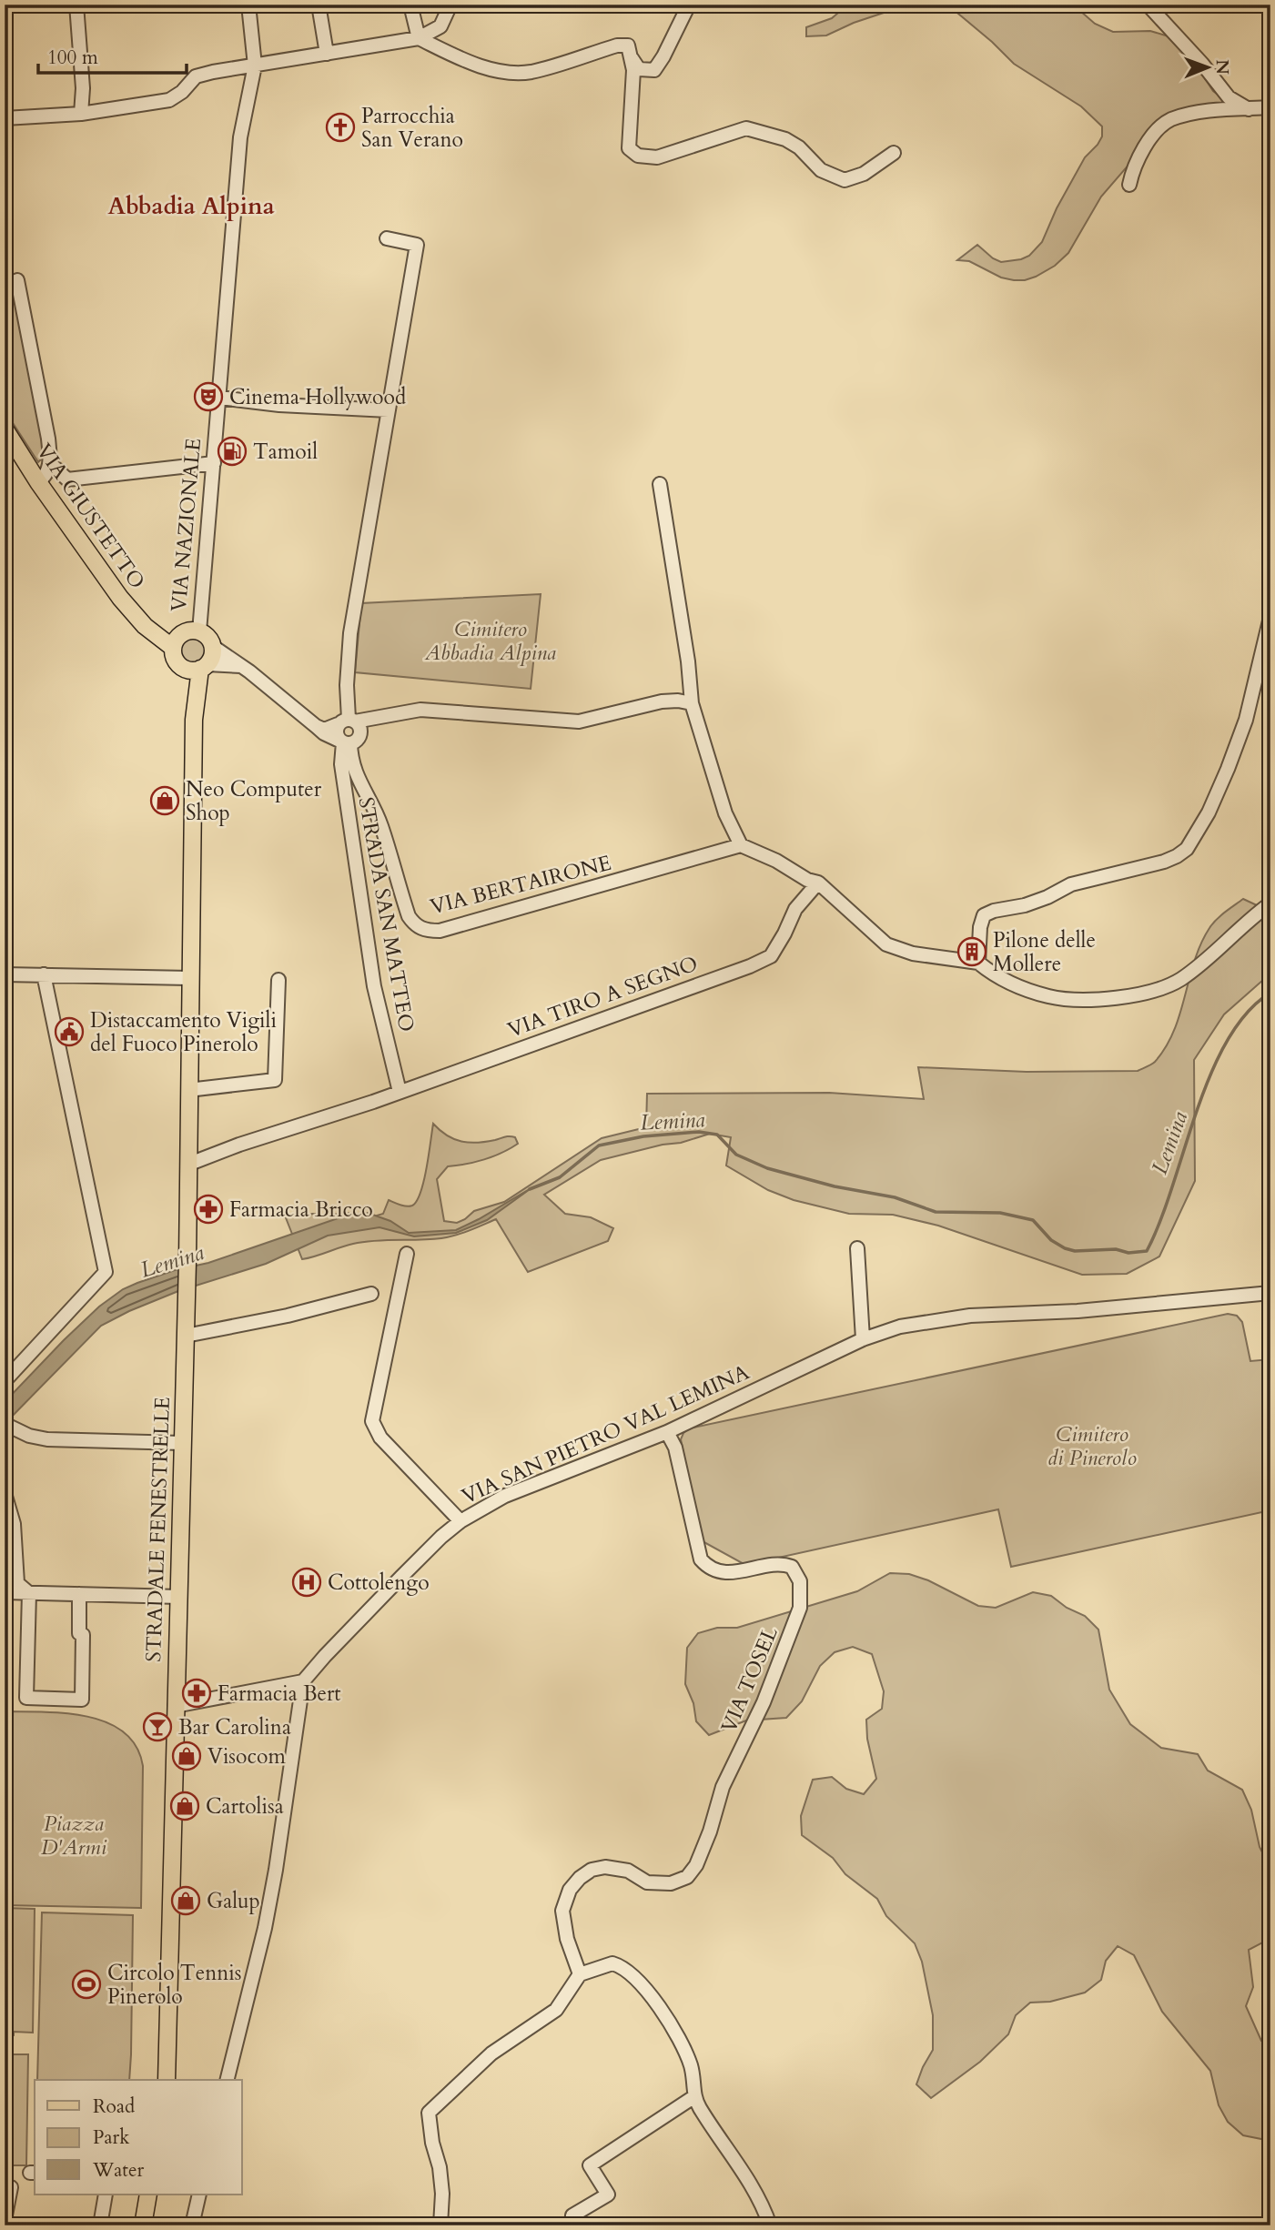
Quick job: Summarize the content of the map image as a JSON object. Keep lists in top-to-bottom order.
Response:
{
  "streets": {
    "main road": ["VIA GIUSTETTO", "VIA NAZIONALE", "STRADALE FENESTRELLE"],
    "street": [
      "VIA BERTAIRONE",
      "STRADA SAN MATTEO",
      "VIA TIRO A SEGNO",
      "VIA SAN PIETRO VAL LEMINA",
      "VIA TOSEL"
    ]
  },
  "crossings": [
    ["VIA GIUSTETTO", "VIA NAZIONALE"],
    ["VIA BERTAIRONE", "STRADA SAN MATTEO"],
    ["STRADA SAN MATTEO", "VIA TIRO A SEGNO"],
    ["VIA TIRO A SEGNO", "STRADALE FENESTRELLE"],
    ["VIA SAN PIETRO VAL LEMINA", "VIA TOSEL"]
  ],
  "districts": ["Abbadia Alpina"],
  "water": ["Lemina"],
  "parks": ["Cimitero Abbadia Alpina", "Cimitero di Pinerolo", "Piazza D'Armi"],
  "places": {
    "church": ["Parrocchia San Verano"],
    "theatre": ["Cinema Hollywood"],
    "fuel station": ["Tamoil"],
    "shop": [
      "Neo Computer Shop",
      "Visocom",
      "Cartolisa",
      "Galup"
    ],
    "building": ["Pilone delle Mollere"],
    "public building": ["Distaccamento Vigili del Fuoco Pinerolo"],
    "pharmacy": ["Farmacia Bricco", "Farmacia Bert"],
    "hospital": ["Cottolengo"],
    "bar": ["Bar Carolina"],
    "sports": ["Circolo Tennis Pinerolo"]
  },
  "legend": ["Road", "Park", "Water"],
  "scale_bar": "100 m",
  "north": "right"
}
